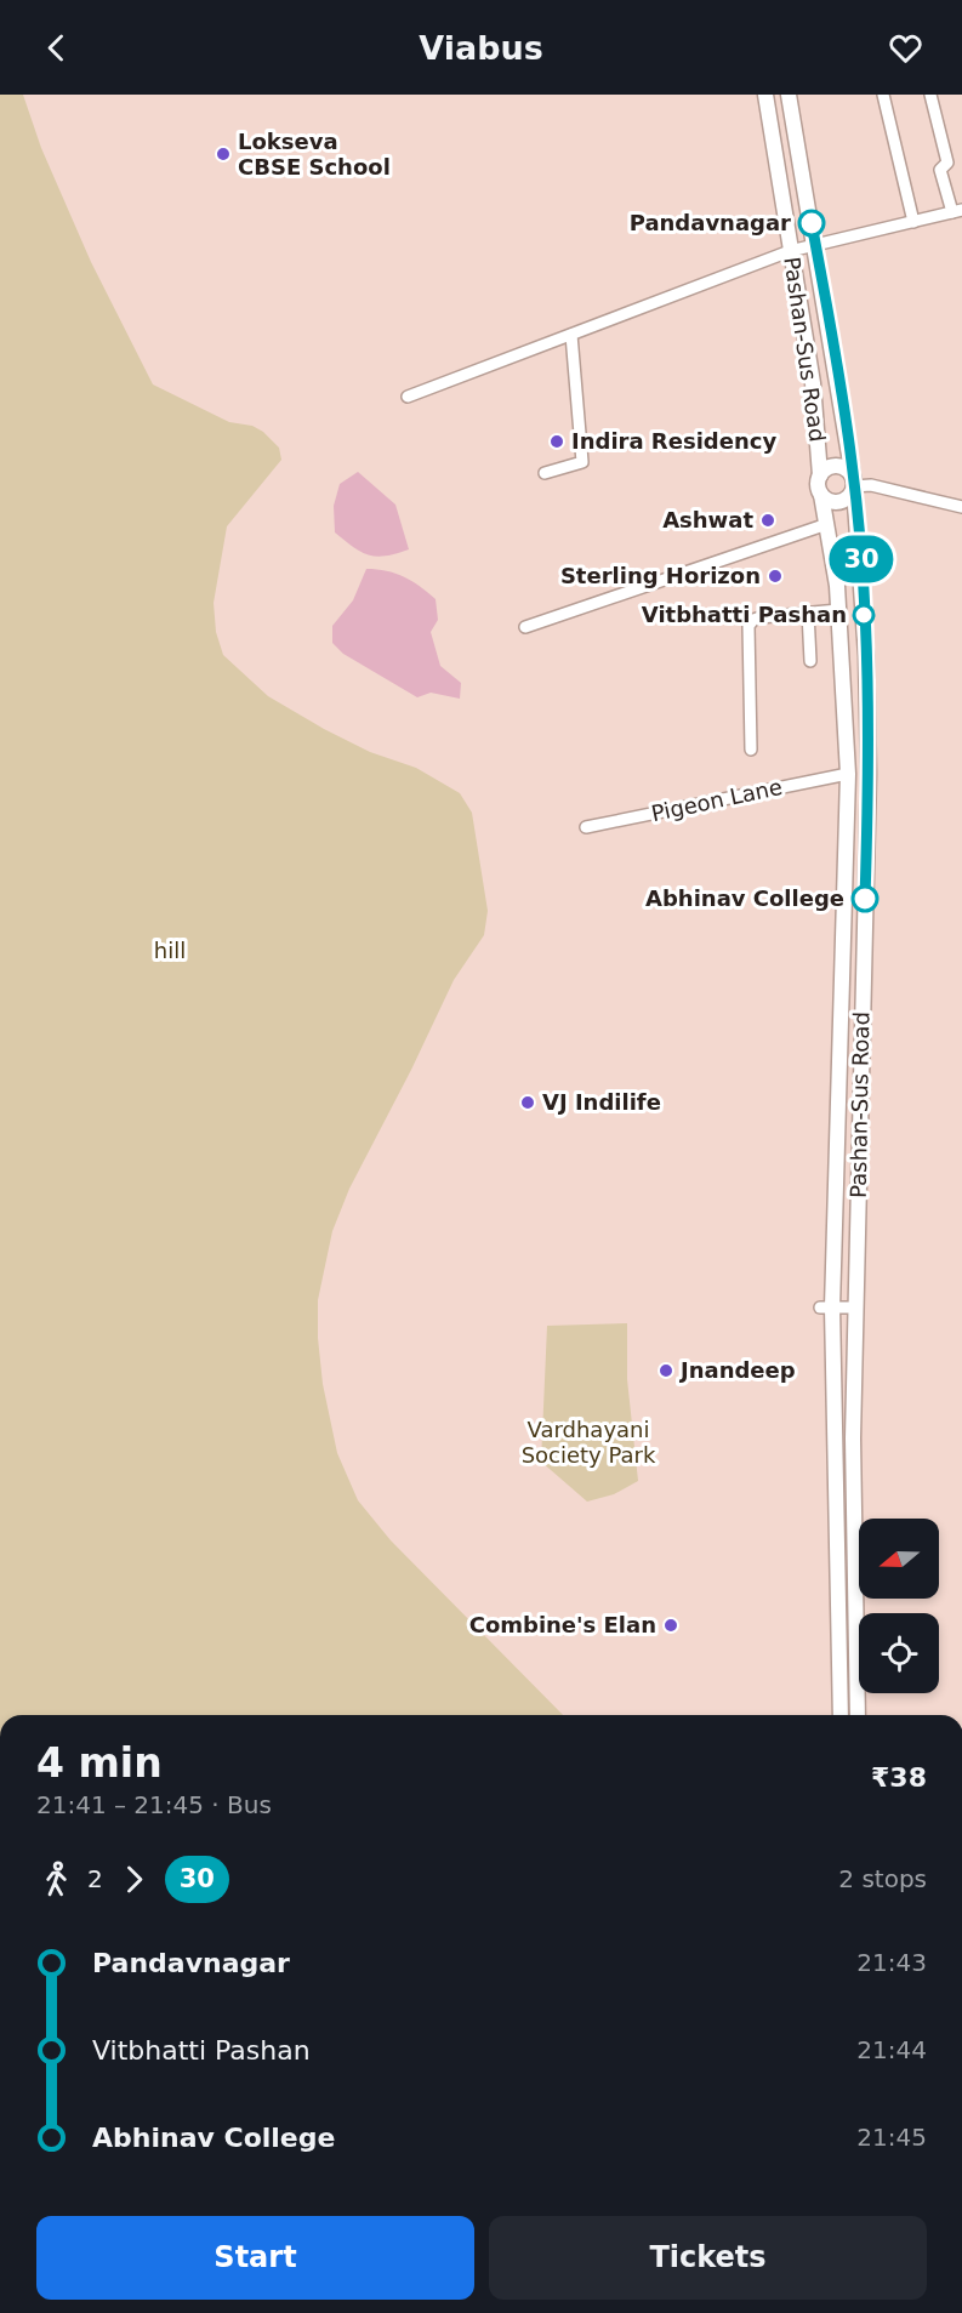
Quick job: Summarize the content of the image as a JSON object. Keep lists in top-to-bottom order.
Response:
{
  "streets": {
    "main road": ["Pashan-Sus Road"],
    "street": ["Pigeon Lane"]
  },
  "crossings": [
    ["Pashan-Sus Road", "Pigeon Lane"]
  ],
  "parks": ["hill", "Vardhayani Society Park"],
  "places": [
    "Lokseva CBSE School",
    "Pandavnagar",
    "Indira Residency",
    "Ashwat",
    "Sterling Horizon",
    "Vitbhatti Pashan",
    "Abhinav College",
    "VJ Indilife",
    "Jnandeep",
    "Combine's Elan"
  ],
  "lines": ["bus line 30"],
  "north": "left",
  "page": {
    "header": "Viabus",
    "on_map": "30",
    "heading": ["4 min", "21:41 – 21:45 · Bus", "₹38"],
    "legs": ["2", "30", "2 stops"],
    "list": [
      {
        "name": "Pandavnagar",
        "value": "21:43"
      },
      {
        "name": "Vitbhatti Pashan",
        "value": "21:44"
      },
      {
        "name": "Abhinav College",
        "value": "21:45"
      }
    ],
    "buttons": ["Start", "Tickets"]
  }
}
